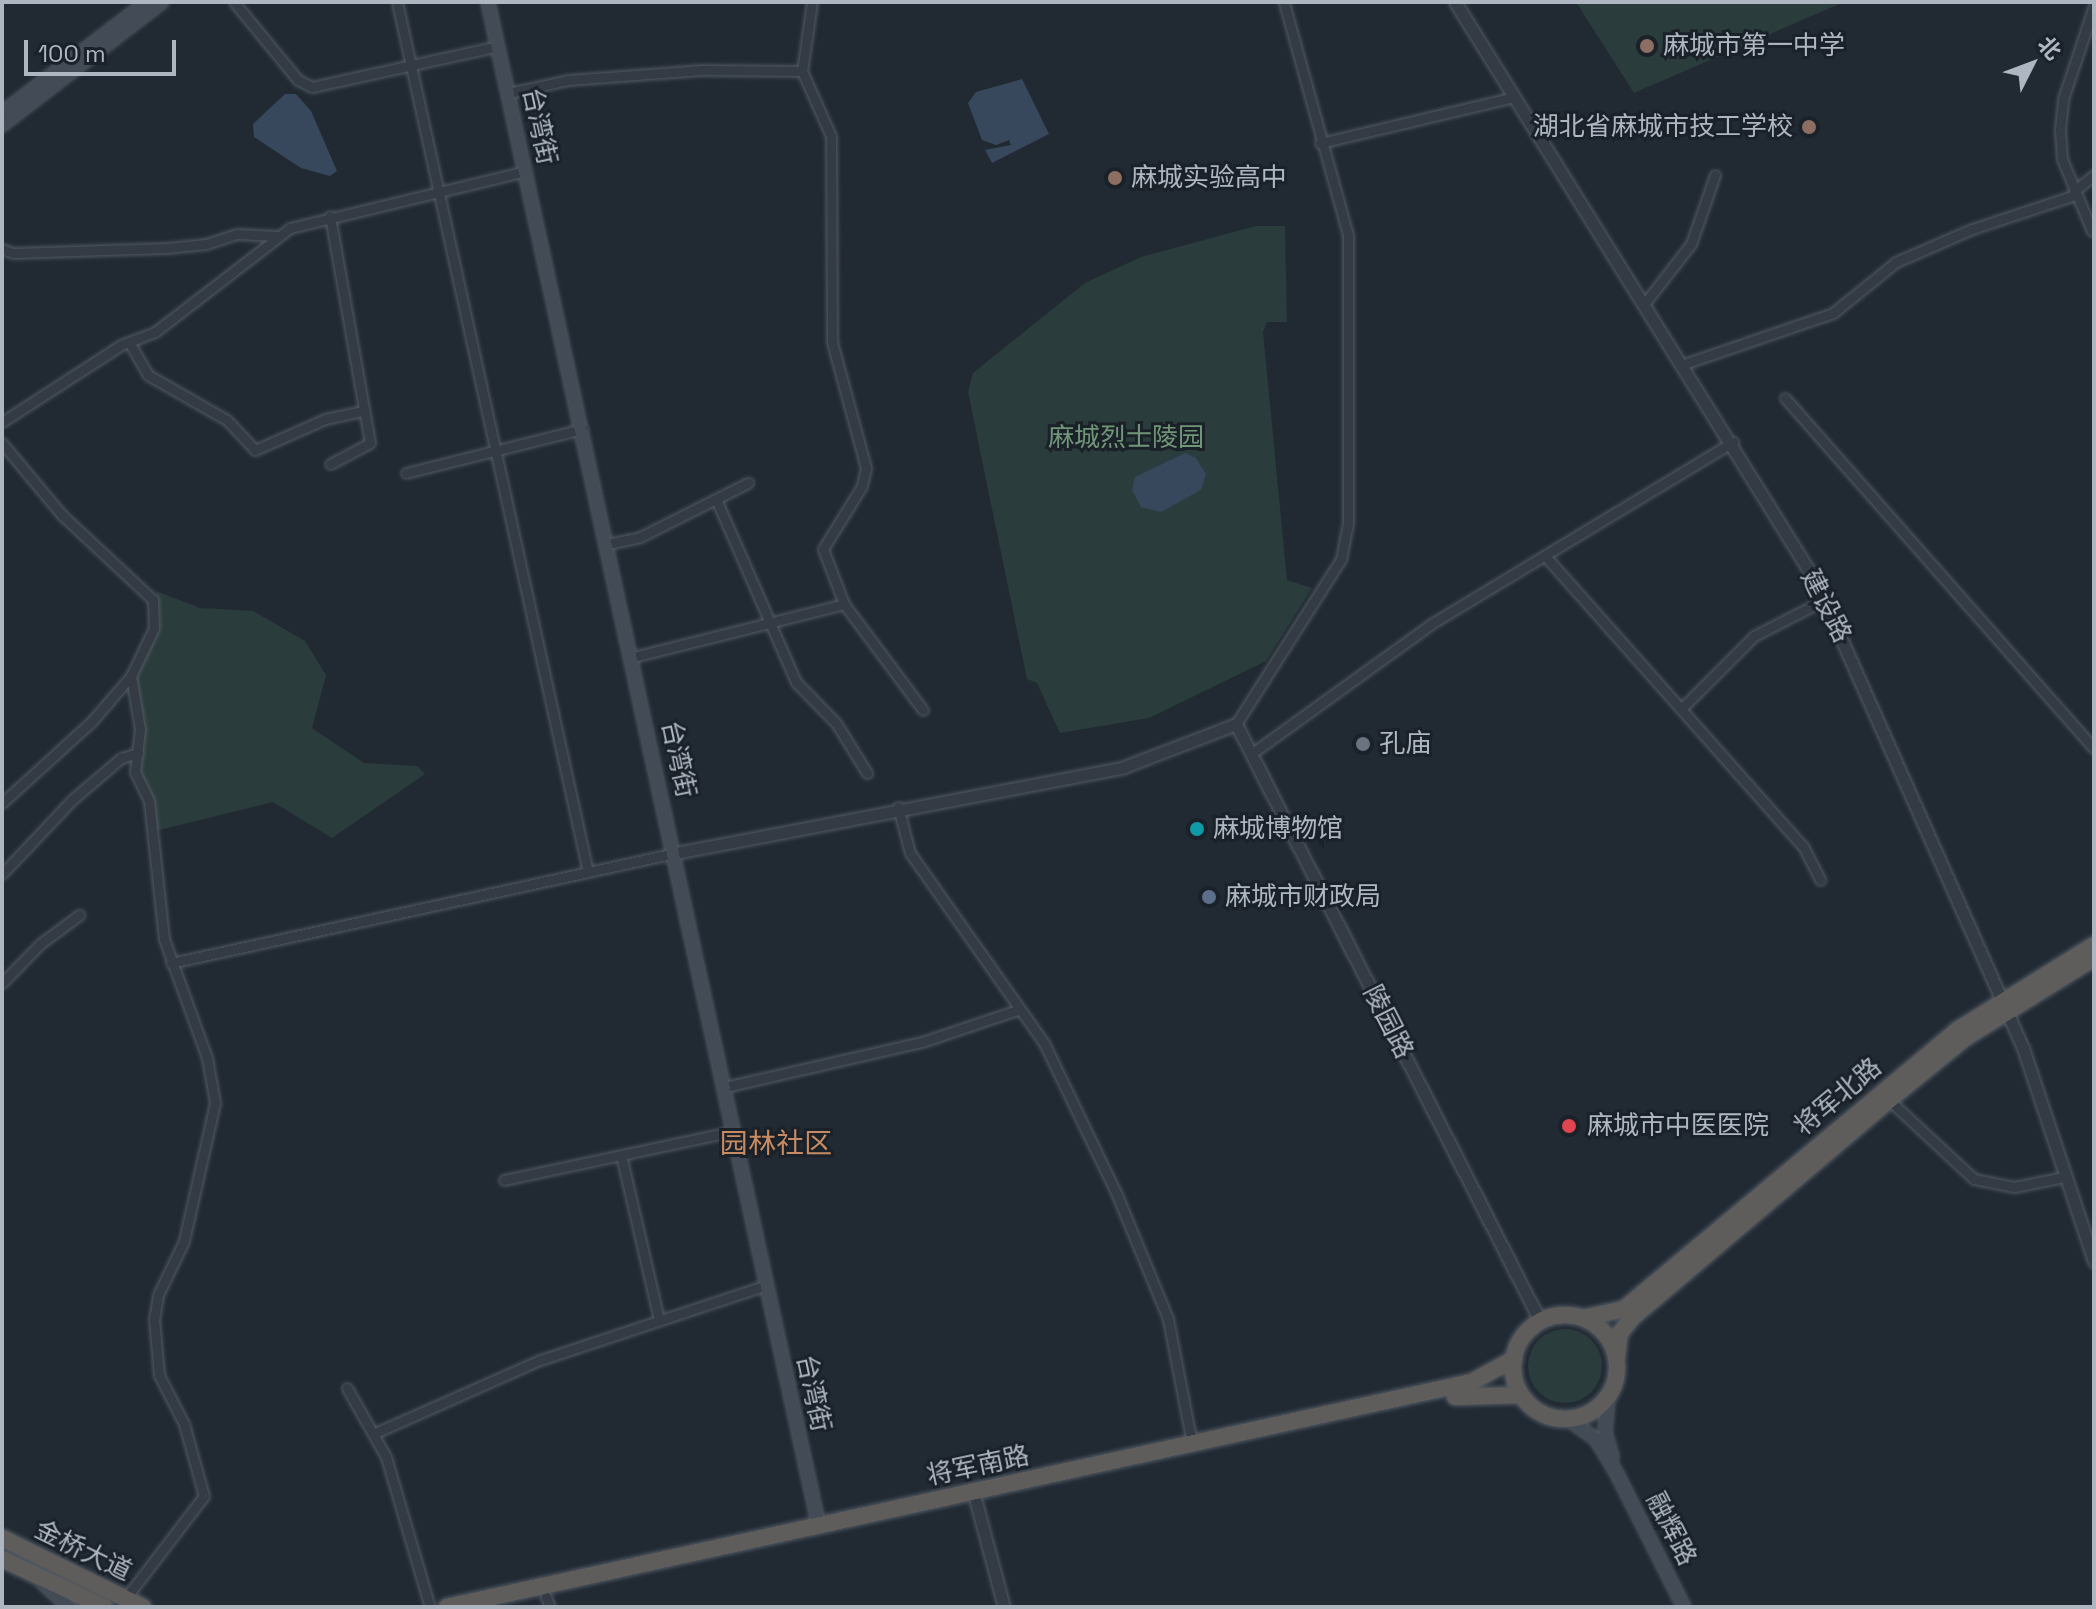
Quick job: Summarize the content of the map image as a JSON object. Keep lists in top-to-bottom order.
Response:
{
  "streets": {
    "highway": ["将军北路", "将军南路", "金桥大道"],
    "main road": ["台湾街", "融辉路"],
    "street": ["建设路", "陵园路"]
  },
  "crossings": [
    ["台湾街", "将军南路"],
    ["建设路", "将军北路"],
    ["陵园路", "将军北路"],
    ["陵园路", "将军南路"],
    ["将军北路", "将军南路"]
  ],
  "districts": ["园林社区"],
  "parks": ["麻城烈士陵园"],
  "places": [
    "麻城市第一中学",
    "湖北省麻城市技工学校",
    "麻城实验高中",
    "孔庙",
    "麻城博物馆",
    "麻城市财政局",
    "麻城市中医医院"
  ],
  "scale_bar": "100 m",
  "north": "top right"
}
